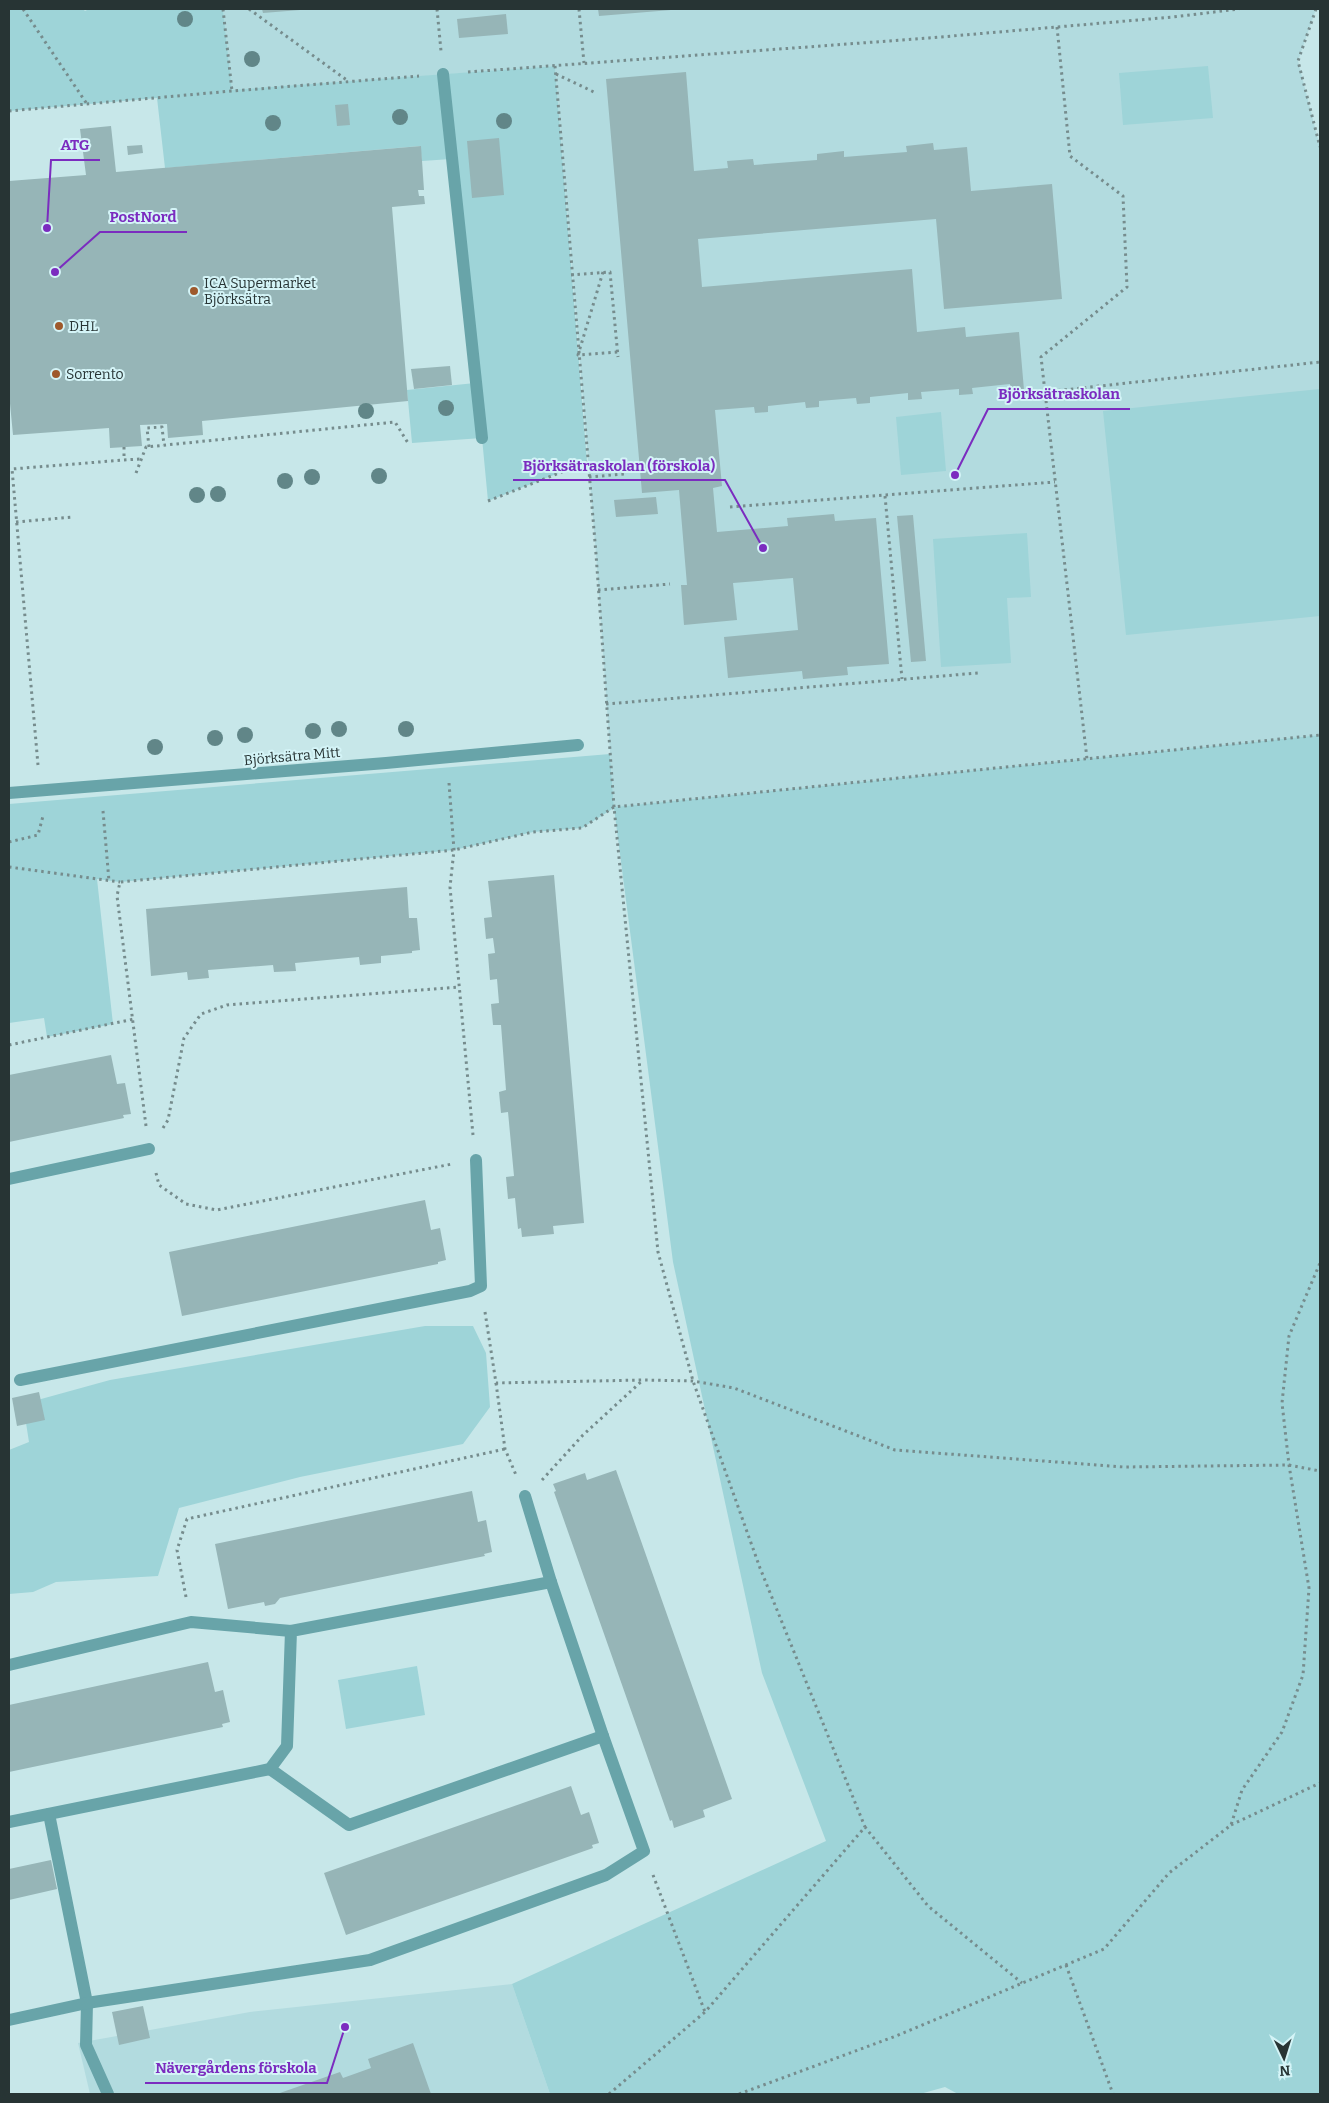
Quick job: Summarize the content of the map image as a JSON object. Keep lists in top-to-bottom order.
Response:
{
  "streets": {
    "street": ["Björksätra Mitt"]
  },
  "places": [
    "ATG",
    "PostNord",
    "ICA Supermarket Björksätra",
    "DHL",
    "Sorrento",
    "Björksätraskolan",
    "Björksätraskolan (förskola)",
    "Nävergårdens förskola"
  ],
  "north": "bottom"
}
